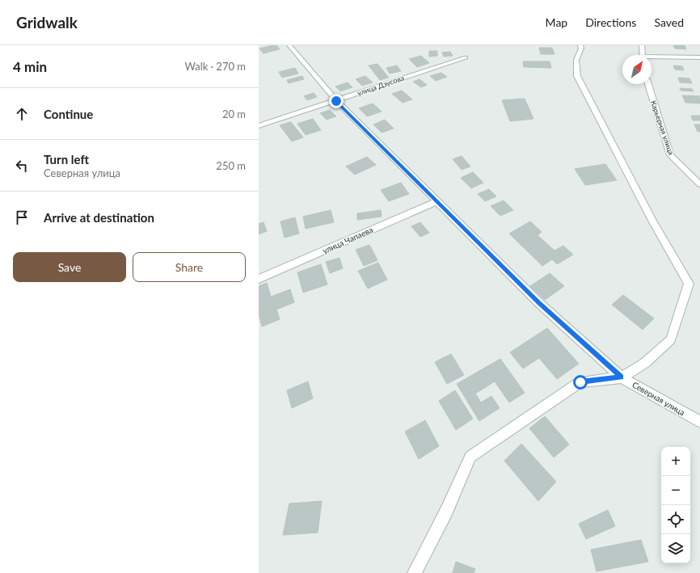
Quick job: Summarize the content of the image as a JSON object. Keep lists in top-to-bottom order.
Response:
{
  "streets": {
    "street": [
      "улица Дзусова",
      "Карьерная улица",
      "улица Чапаева",
      "Северная улица"
    ]
  },
  "crossings": [
    ["улица Дзусова", "Северная улица"],
    ["улица Чапаева", "Северная улица"]
  ],
  "north": "top right",
  "page": {
    "header": "Gridwalk",
    "nav": ["Map", "Directions", "Saved"],
    "heading": ["4 min", "Walk · 270 m"],
    "list": [
      ["Continue", "20 m"],
      ["Turn left", "Северная улица", "250 m"],
      "Arrive at destination"
    ],
    "buttons": ["Save", "Share"],
    "map_buttons": ["+", "−"]
  }
}
